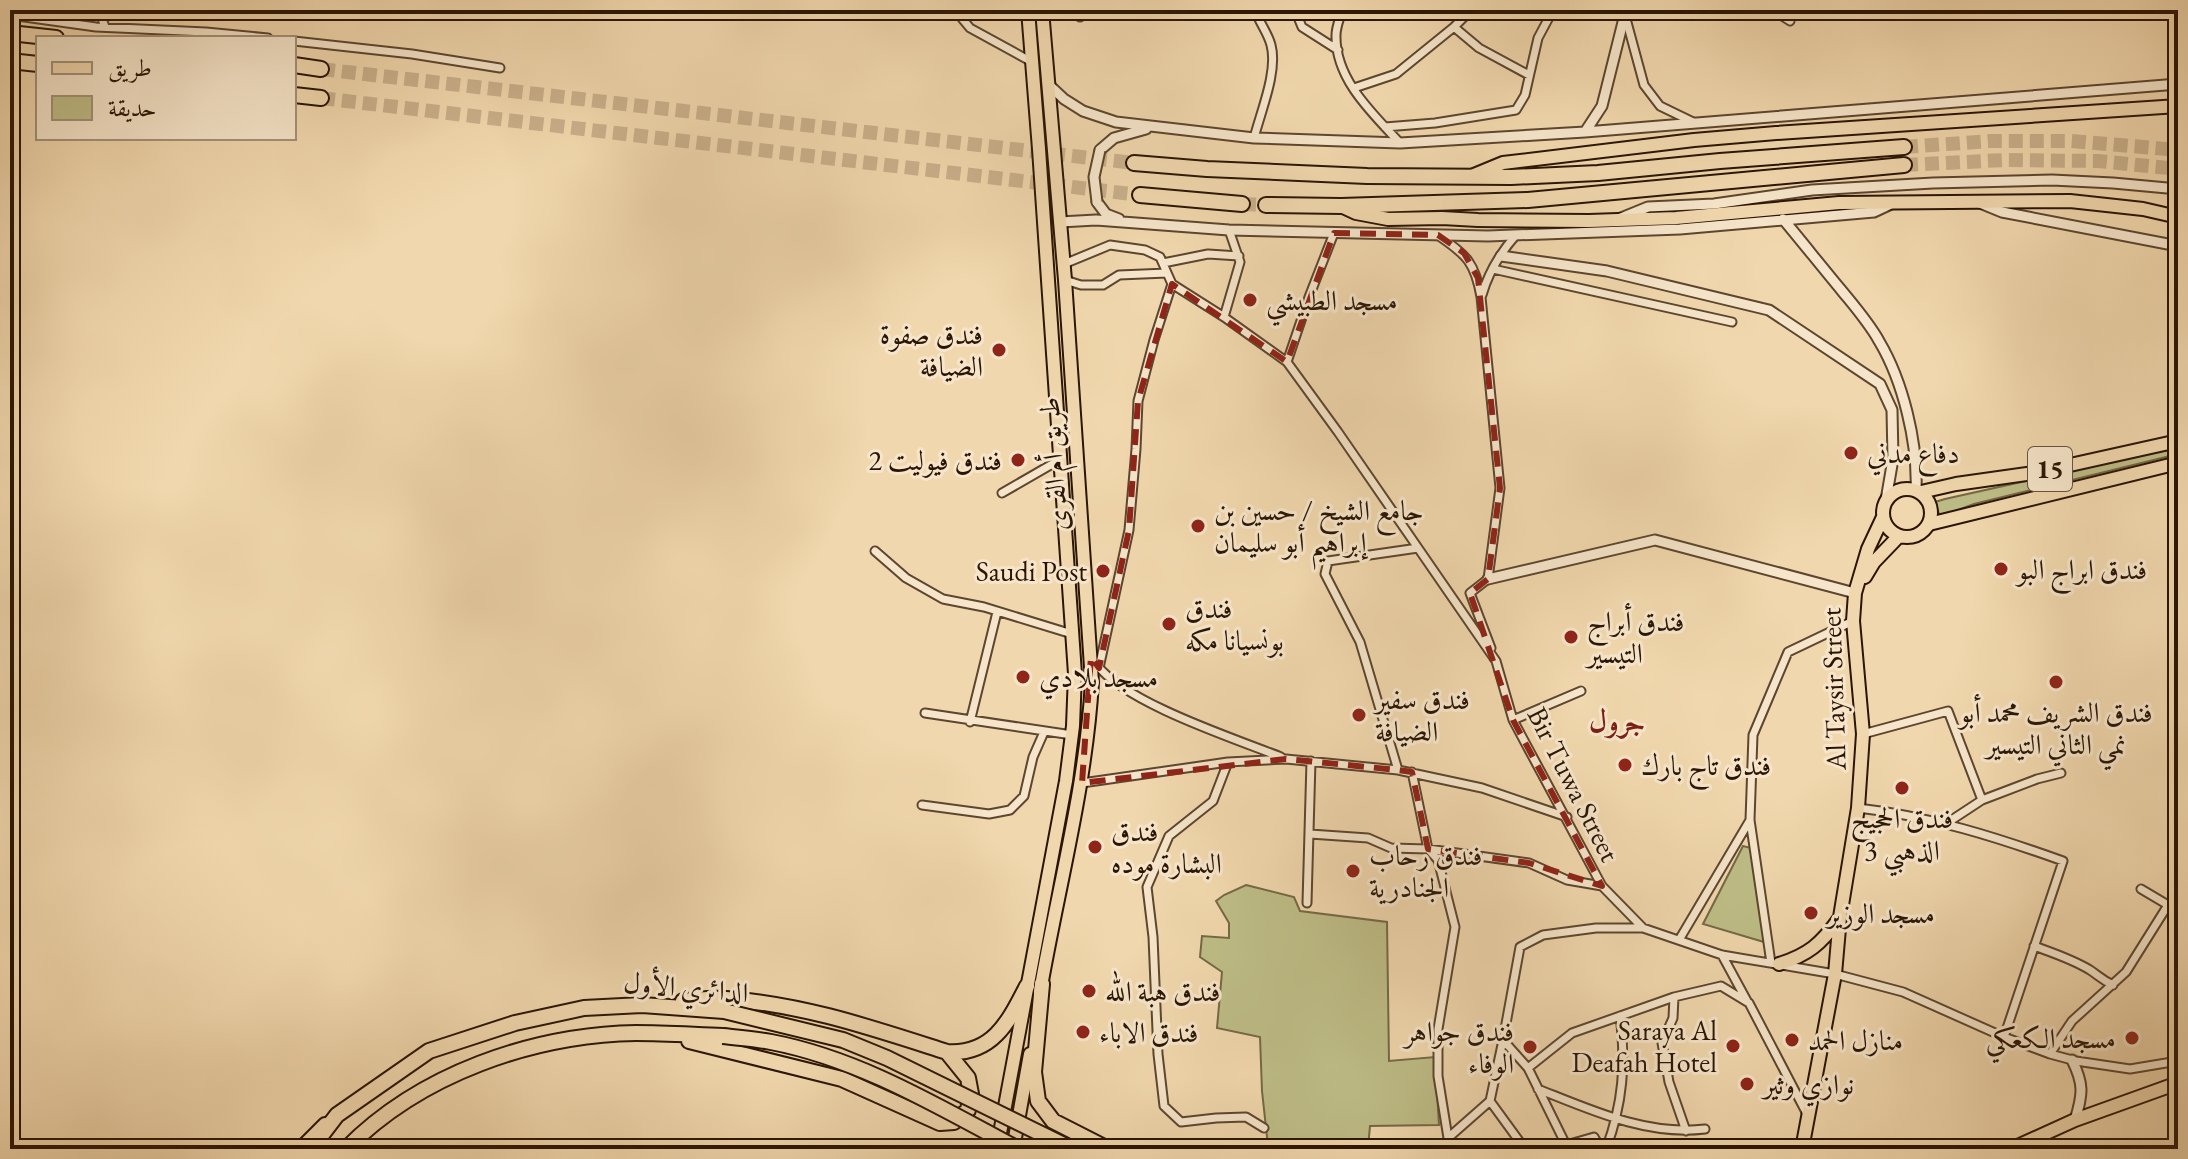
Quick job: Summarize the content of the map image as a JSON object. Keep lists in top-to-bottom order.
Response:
{
  "streets": {
    "highway": ["الدائري الأول"],
    "main road": ["طريق أم القرى", "15", "Al Taysir Street"],
    "street": ["Bir Tuwa Street"]
  },
  "crossings": [
    ["طريق أم القرى", "الدائري الأول"],
    ["15", "Al Taysir Street"],
    ["Al Taysir Street", "Bir Tuwa Street"]
  ],
  "districts": ["جرول"],
  "places": [
    "مسجد الطبيشي",
    "فندق صفوة الضيافة",
    "دفاع مدني",
    "فندق فيوليت 2",
    "جامع الشيخ / حسين بن إبراهيم أبو سليمان",
    "فندق ابراج البو",
    "Saudi Post",
    "فندق بونسيانا مكه",
    "فندق أبراج التيسير",
    "مسجد بلادي",
    "فندق الشريف محمد أبو نمي الثاني التيسير",
    "فندق سفير الضيافة",
    "فندق تاج بارك",
    "فندق الحجيج الذهبي 3",
    "فندق البشارة موده",
    "فندق رحاب الجنادرية",
    "مسجد الوزير",
    "فندق هبة الله",
    "فندق الاباء",
    "مسجد الكعكي",
    "منازل الحمد",
    "Saraya Al Deafah Hotel",
    "فندق جواهر الوفاء",
    "نوازي وثير"
  ],
  "legend": ["طريق", "حديقة"]
}
